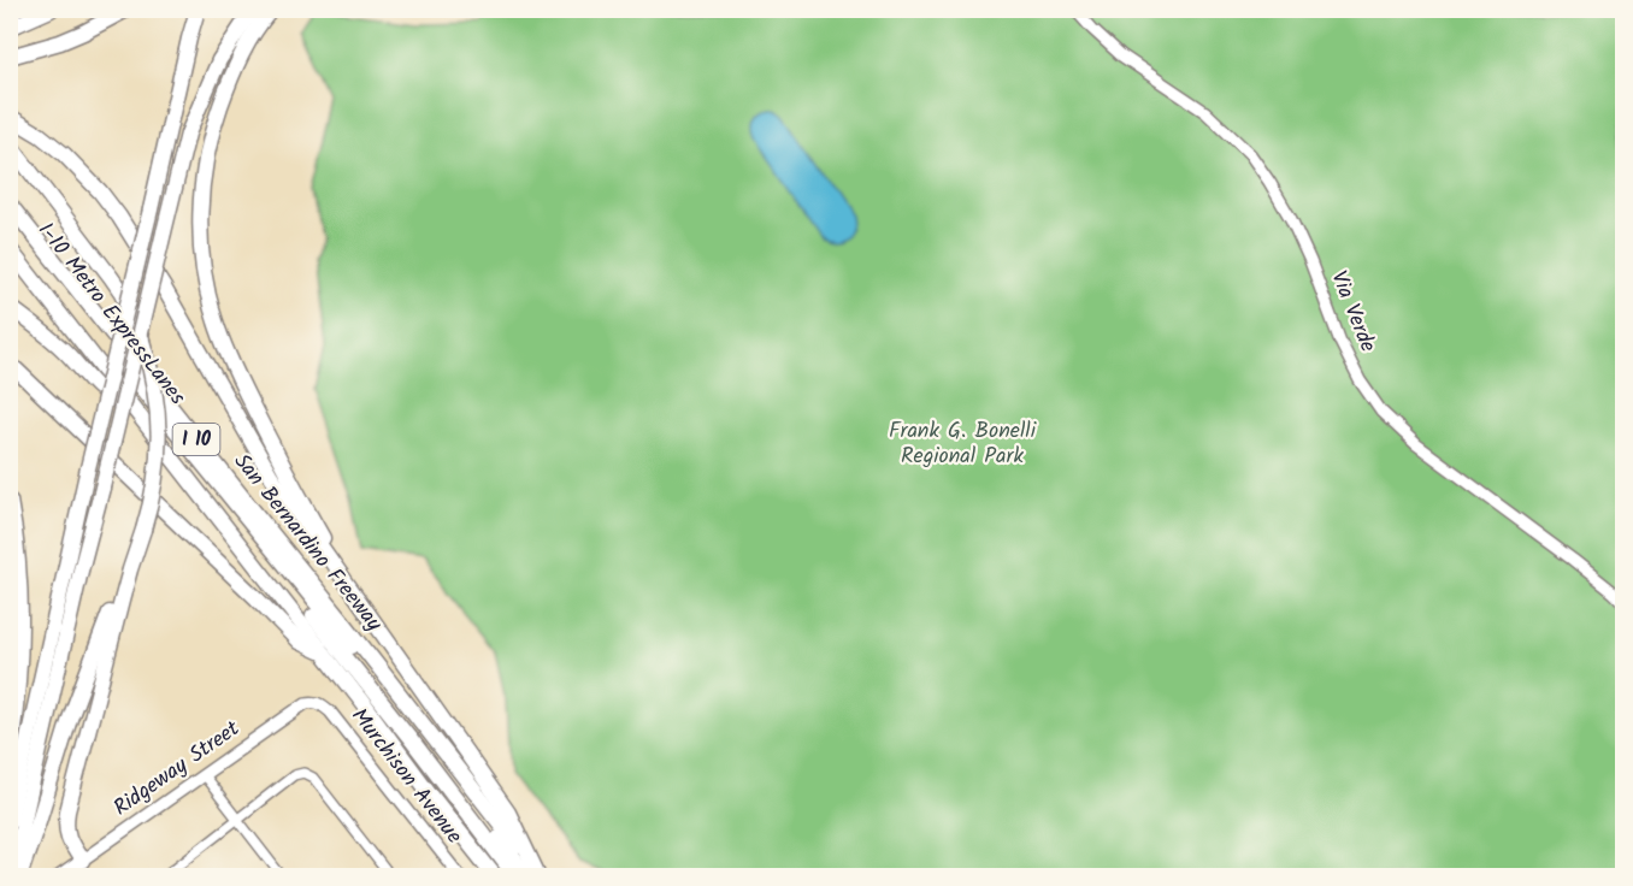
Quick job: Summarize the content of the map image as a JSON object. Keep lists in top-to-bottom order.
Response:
{
  "streets": {
    "highway": ["I-10 Metro ExpressLanes", "I 10", "San Bernardino Freeway"],
    "main road": ["Via Verde", "Ridgeway Street", "Murchison Avenue"]
  },
  "crossings": [
    ["I-10 Metro ExpressLanes", "I 10"],
    ["I-10 Metro ExpressLanes", "San Bernardino Freeway"],
    ["Ridgeway Street", "Murchison Avenue"]
  ],
  "parks": ["Frank G. Bonelli Regional Park"]
}
